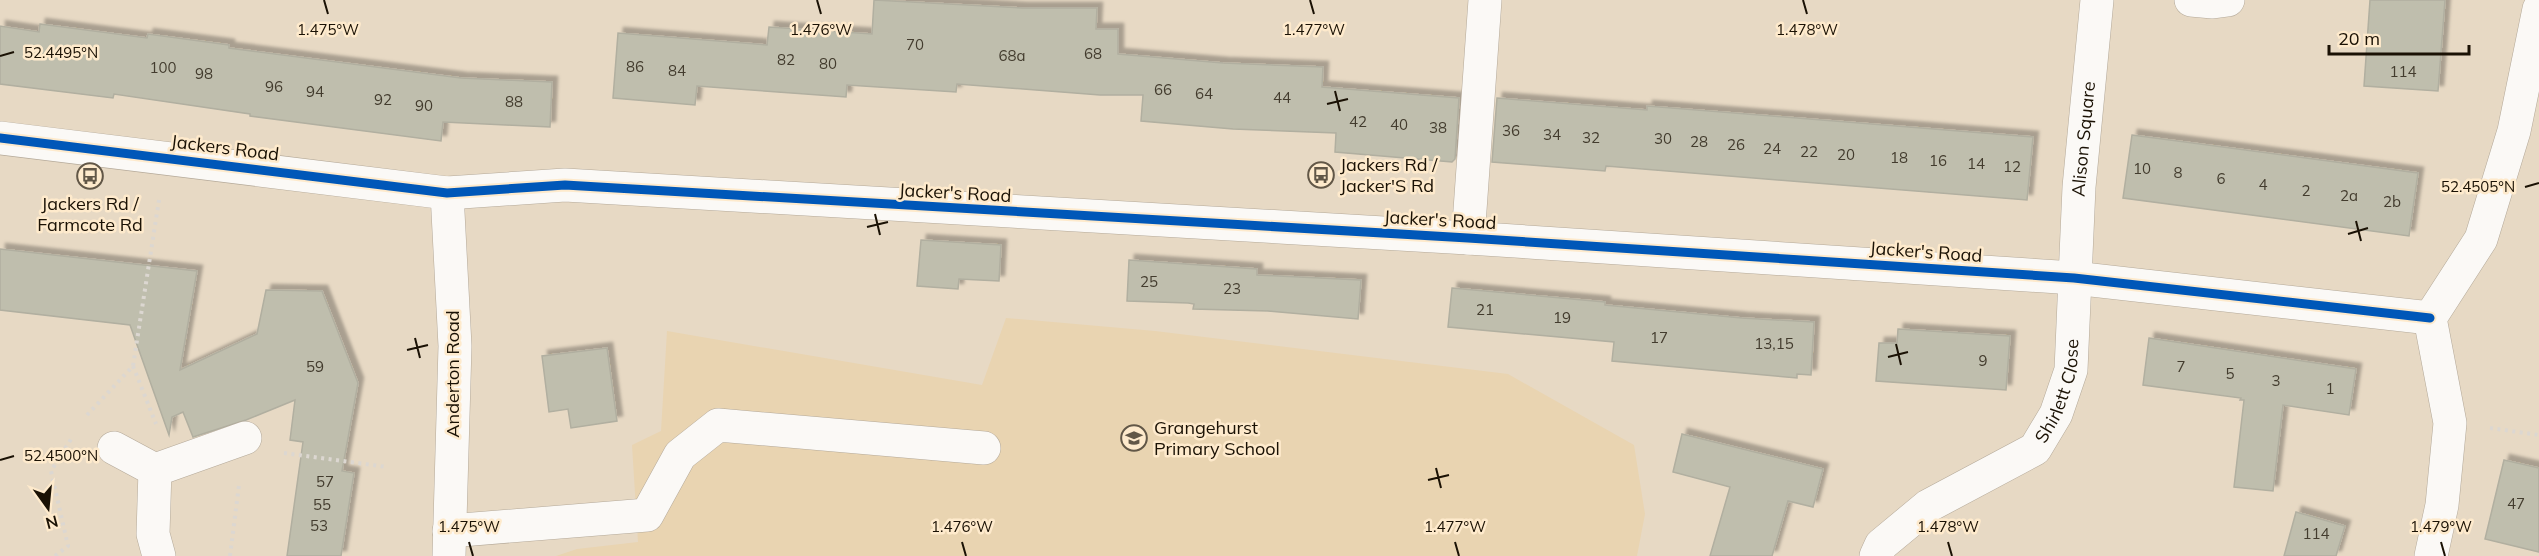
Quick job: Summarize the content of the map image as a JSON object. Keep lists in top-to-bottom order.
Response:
{
  "streets": {
    "street": [
      "Alison Square",
      "Jackers Road",
      "Jacker's Road",
      "Anderton Road",
      "Shirlett Close"
    ]
  },
  "crossings": [
    ["Alison Square", "Jacker's Road"],
    ["Alison Square", "Shirlett Close"],
    ["Jackers Road", "Jacker's Road"],
    ["Jackers Road", "Anderton Road"],
    ["Jacker's Road", "Anderton Road"],
    ["Jacker's Road", "Shirlett Close"]
  ],
  "places": {
    "bus stop": ["Jackers Rd / Jacker'S Rd", "Jackers Rd / Farmcote Rd"],
    "school or university": ["Grangehurst Primary School"]
  },
  "house_numbers": [
    "70",
    "68",
    "68a",
    "82",
    "80",
    "86",
    "100",
    "84",
    "114",
    "98",
    "96",
    "66",
    "94",
    "64",
    "44",
    "92",
    "88",
    "90",
    "42",
    "40",
    "38",
    "36",
    "34",
    "32",
    "30",
    "28",
    "26",
    "24",
    "22",
    "20",
    "18",
    "16",
    "14",
    "12",
    "10",
    "8",
    "6",
    "4",
    "2",
    "2a",
    "2b",
    "25",
    "23",
    "21",
    "19",
    "17",
    "13,15",
    "9",
    "59",
    "7",
    "5",
    "3",
    "1",
    "57",
    "47",
    "55",
    "53",
    "114"
  ],
  "scale_bar": "20 m",
  "north": "bottom",
  "coordinates": [
    "1.475°W",
    "1.476°W",
    "1.477°W",
    "1.478°W",
    "52.4495°N",
    "52.4505°N",
    "52.4500°N",
    "1.479°W"
  ]
}
